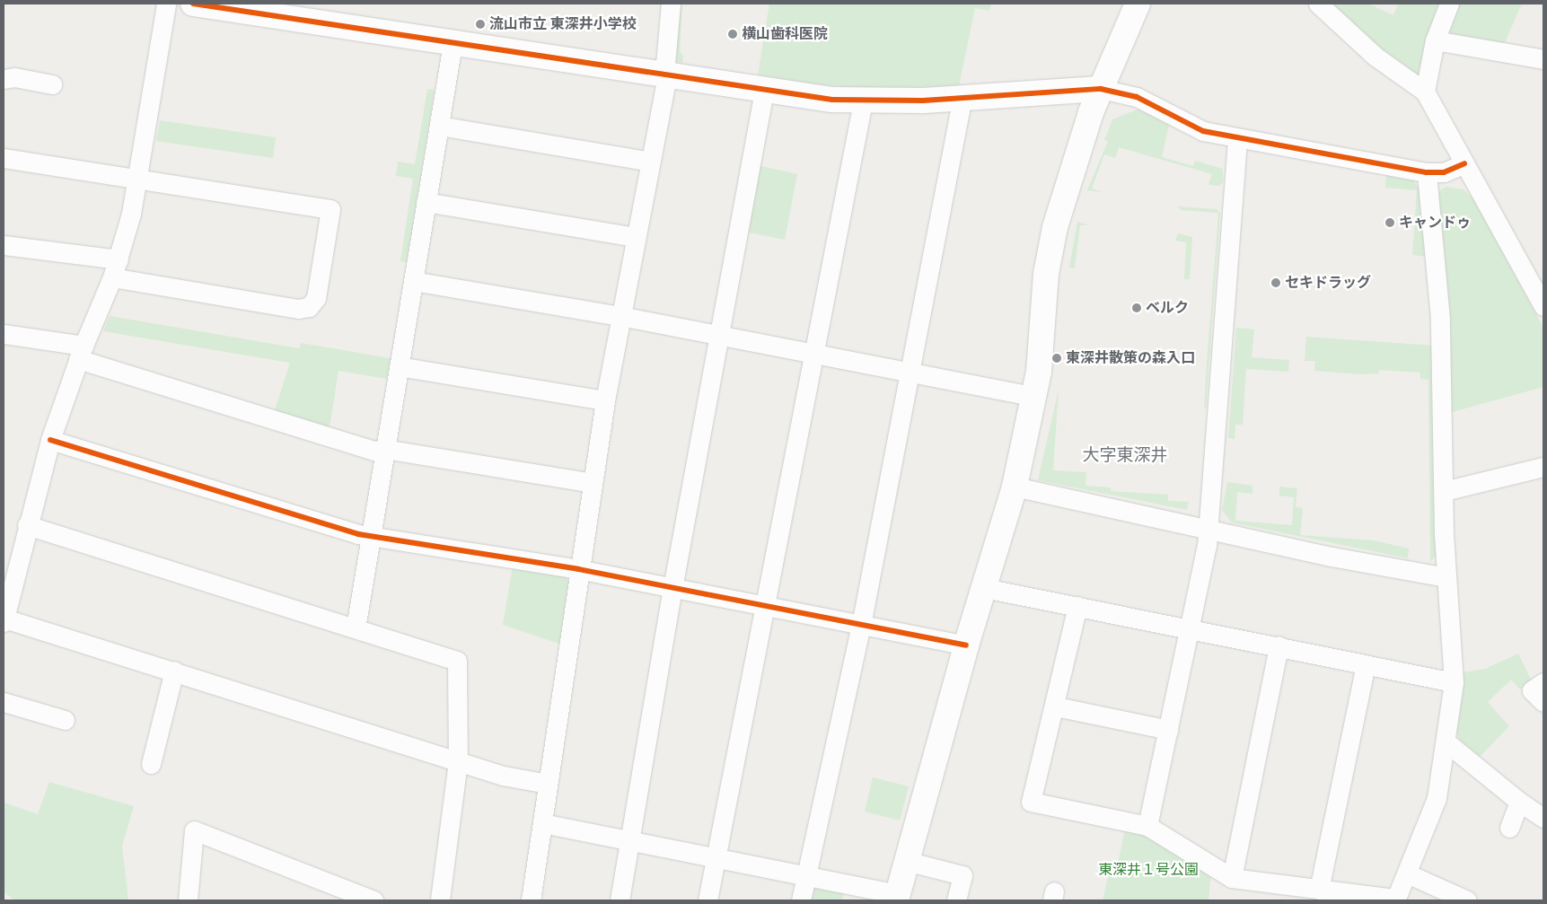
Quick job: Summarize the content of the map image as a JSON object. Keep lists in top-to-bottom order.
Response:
{
  "districts": ["大字東深井"],
  "parks": ["東深井１号公園"],
  "places": [
    "流山市立 東深井小学校",
    "横山歯科医院",
    "キャンドゥ",
    "セキドラッグ",
    "ベルク",
    "東深井散策の森入口"
  ]
}
